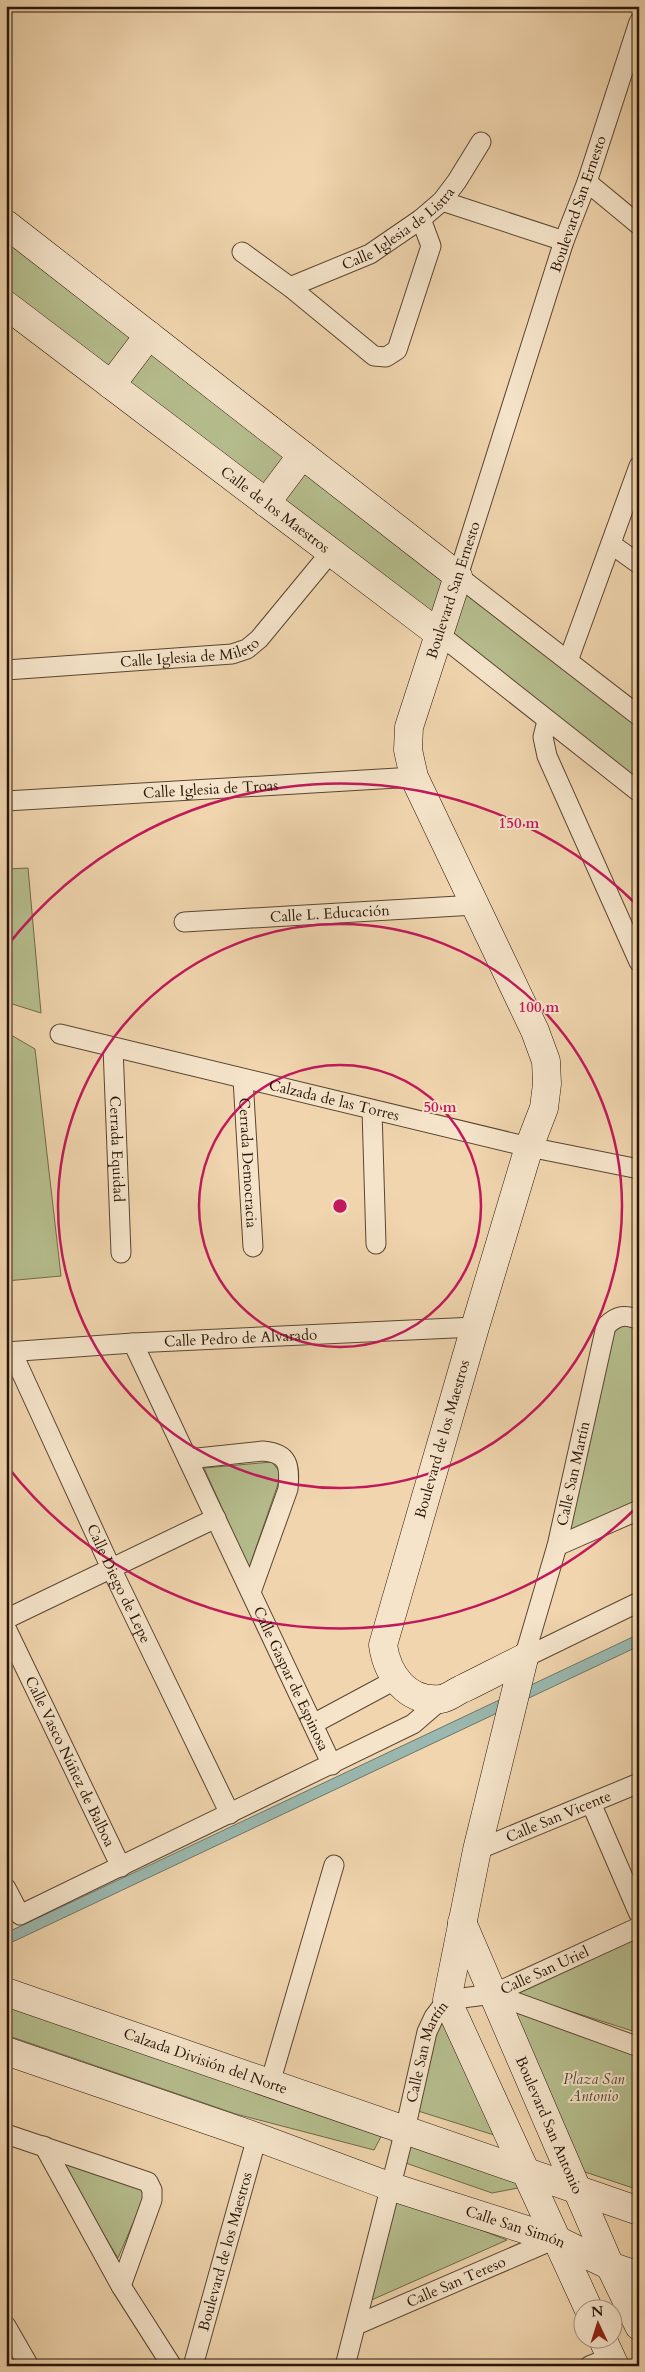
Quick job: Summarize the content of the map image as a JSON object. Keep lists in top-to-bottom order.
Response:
{
  "streets": {
    "main road": [
      "Boulevard San Ernesto",
      "Calle de los Maestros",
      "Boulevard de los Maestros",
      "Calle San Martín",
      "Calzada División del Norte",
      "Boulevard San Antonio",
      "Calle San Simón"
    ],
    "street": [
      "Calle Iglesia de Listra",
      "Calle Iglesia de Mileto",
      "Calle Iglesia de Troas",
      "Calle L. Educación",
      "Calzada de las Torres",
      "Cerrada Equidad",
      "Cerrada Democracia",
      "Calle Pedro de Alvarado",
      "Calle Diego de Lepe",
      "Calle Gaspar de Espinosa",
      "Calle Vasco Núñez de Balboa",
      "Calle San Vicente",
      "Calle San Uriel",
      "Calle San Tereso"
    ]
  },
  "crossings": [
    ["Boulevard San Ernesto", "Calle de los Maestros"],
    ["Boulevard San Ernesto", "Calle Iglesia de Troas"],
    ["Boulevard San Ernesto", "Calle L. Educación"],
    ["Boulevard San Ernesto", "Calzada de las Torres"],
    ["Boulevard San Ernesto", "Boulevard de los Maestros"],
    ["Calle de los Maestros", "Calle Iglesia de Mileto"],
    ["Calzada de las Torres", "Cerrada Equidad"],
    ["Calzada de las Torres", "Cerrada Democracia"],
    ["Calzada de las Torres", "Boulevard de los Maestros"],
    ["Calle Pedro de Alvarado", "Boulevard de los Maestros"],
    ["Calle Pedro de Alvarado", "Calle Diego de Lepe"],
    ["Calle Pedro de Alvarado", "Calle Gaspar de Espinosa"],
    ["Calle San Martín", "Calle San Vicente"],
    ["Calle San Martín", "Calle San Uriel"],
    ["Calle San Martín", "Calzada División del Norte"],
    ["Calle San Martín", "Boulevard San Antonio"],
    ["Calle San Martín", "Calle San Simón"],
    ["Calle San Martín", "Calle San Tereso"],
    ["Calle San Uriel", "Boulevard San Antonio"],
    ["Boulevard San Antonio", "Calle San Simón"],
    ["Calle San Simón", "Calle San Tereso"]
  ],
  "parks": ["Plaza San Antonio"],
  "north": "top",
  "rings": ["150 m", "100 m", "50 m"]
}
